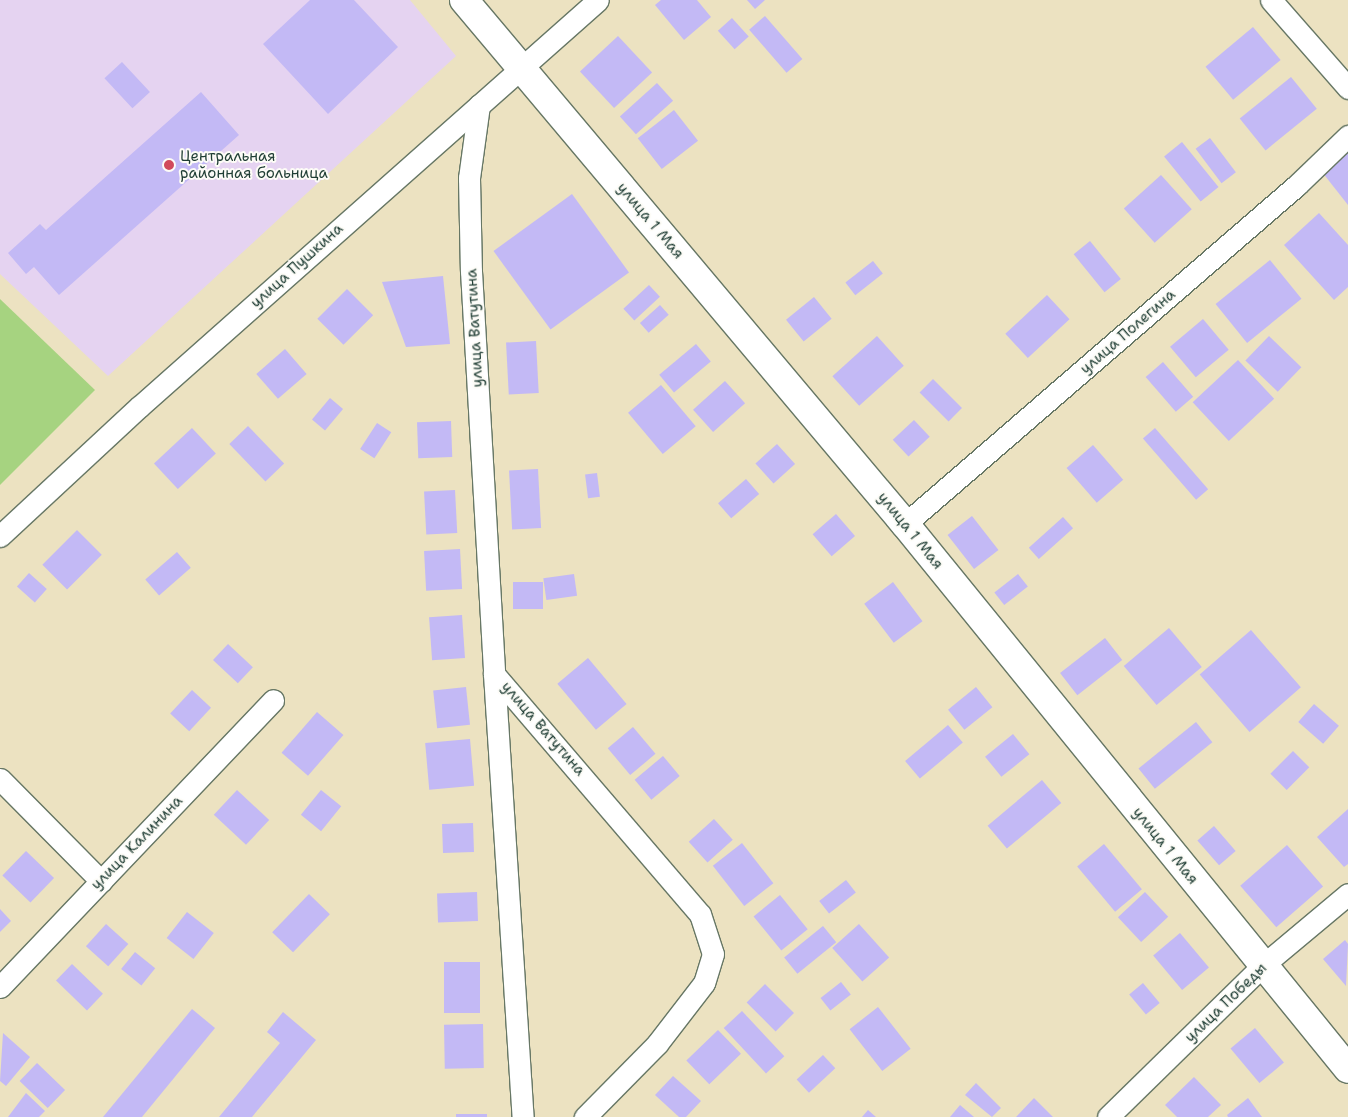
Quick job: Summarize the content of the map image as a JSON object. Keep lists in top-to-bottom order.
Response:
{
  "streets": {
    "main road": ["улица 1 Мая"],
    "street": [
      "улица Пушкина",
      "улица Ватутина",
      "улица Полегина",
      "улица Калинина",
      "улица Победы"
    ]
  },
  "crossings": [
    ["улица 1 Мая", "улица Пушкина"],
    ["улица 1 Мая", "улица Полегина"],
    ["улица 1 Мая", "улица Победы"],
    ["улица Пушкина", "улица Ватутина"]
  ],
  "places": ["Центральная районная больница"]
}
